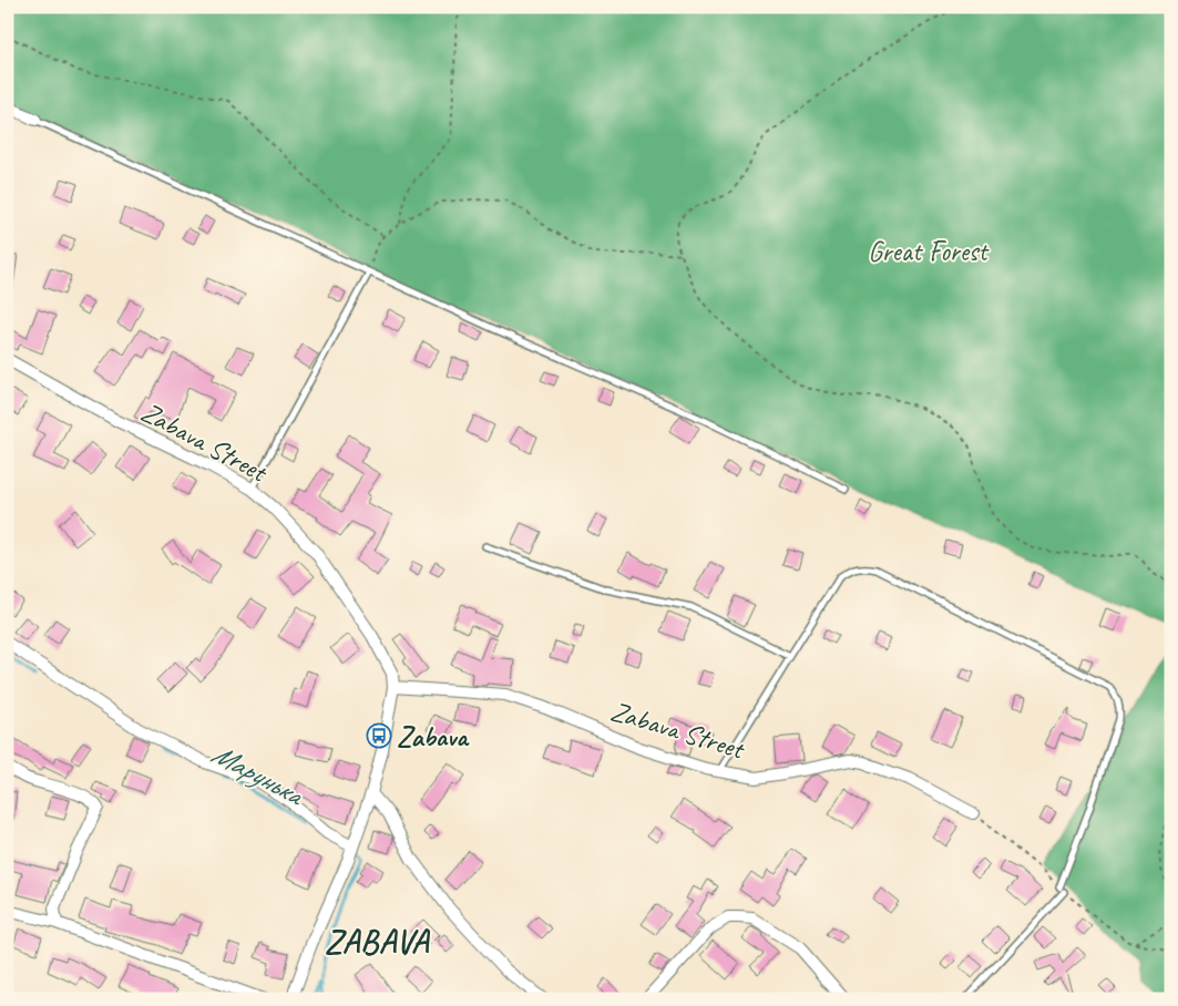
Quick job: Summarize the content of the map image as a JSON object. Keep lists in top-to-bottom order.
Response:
{
  "streets": {
    "street": ["Zabava Street"]
  },
  "districts": ["ZABAVA"],
  "water": ["Марунька"],
  "parks": ["Great Forest"],
  "places": {
    "bus stop": ["Zabava"]
  }
}
